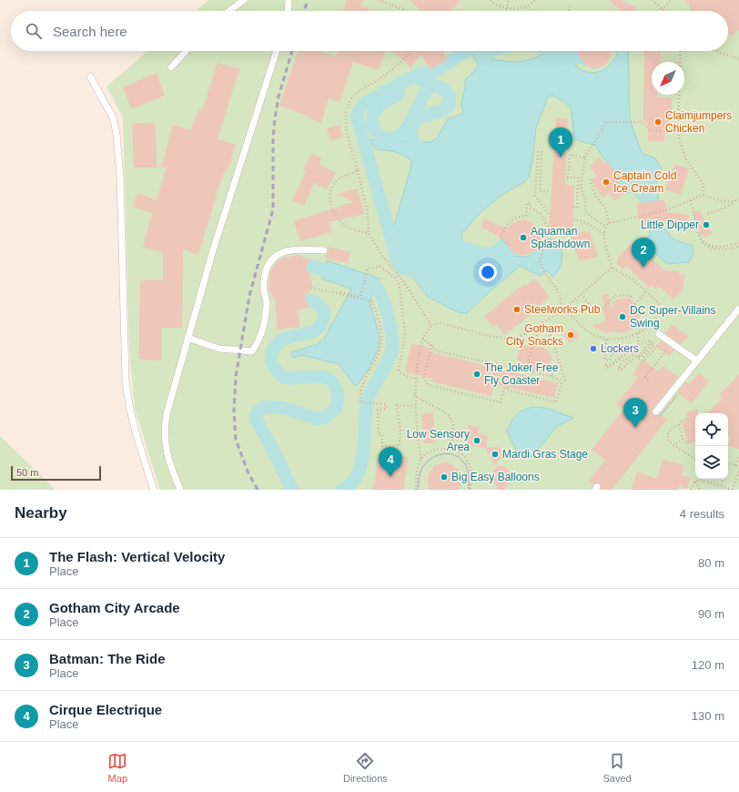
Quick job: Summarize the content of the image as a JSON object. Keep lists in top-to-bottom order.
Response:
{
  "places": [
    "Claimjumpers Chicken",
    "Captain Cold Ice Cream",
    "Little Dipper",
    "Aquaman Splashdown",
    "Steelworks Pub",
    "DC Super-Villains Swing",
    "Gotham City Snacks",
    "Lockers",
    "The Joker Free Fly Coaster",
    "Low Sensory Area",
    "Mardi Gras Stage",
    "Big Easy Balloons"
  ],
  "scale_bar": "50 m",
  "north": "bottom left",
  "page": {
    "search": "Search here",
    "pins": [
      "1",
      "2",
      "3",
      "4"
    ],
    "scale": "50 m",
    "heading": ["Nearby", "4 results"],
    "list": [
      {
        "mark": "1",
        "name": "The Flash: Vertical Velocity",
        "note": "Place",
        "value": "80 m"
      },
      {
        "mark": "2",
        "name": "Gotham City Arcade",
        "note": "Place",
        "value": "90 m"
      },
      {
        "mark": "3",
        "name": "Batman: The Ride",
        "note": "Place",
        "value": "120 m"
      },
      {
        "mark": "4",
        "name": "Cirque Electrique",
        "note": "Place",
        "value": "130 m"
      }
    ],
    "nav": ["Map", "Directions", "Saved"]
  }
}
